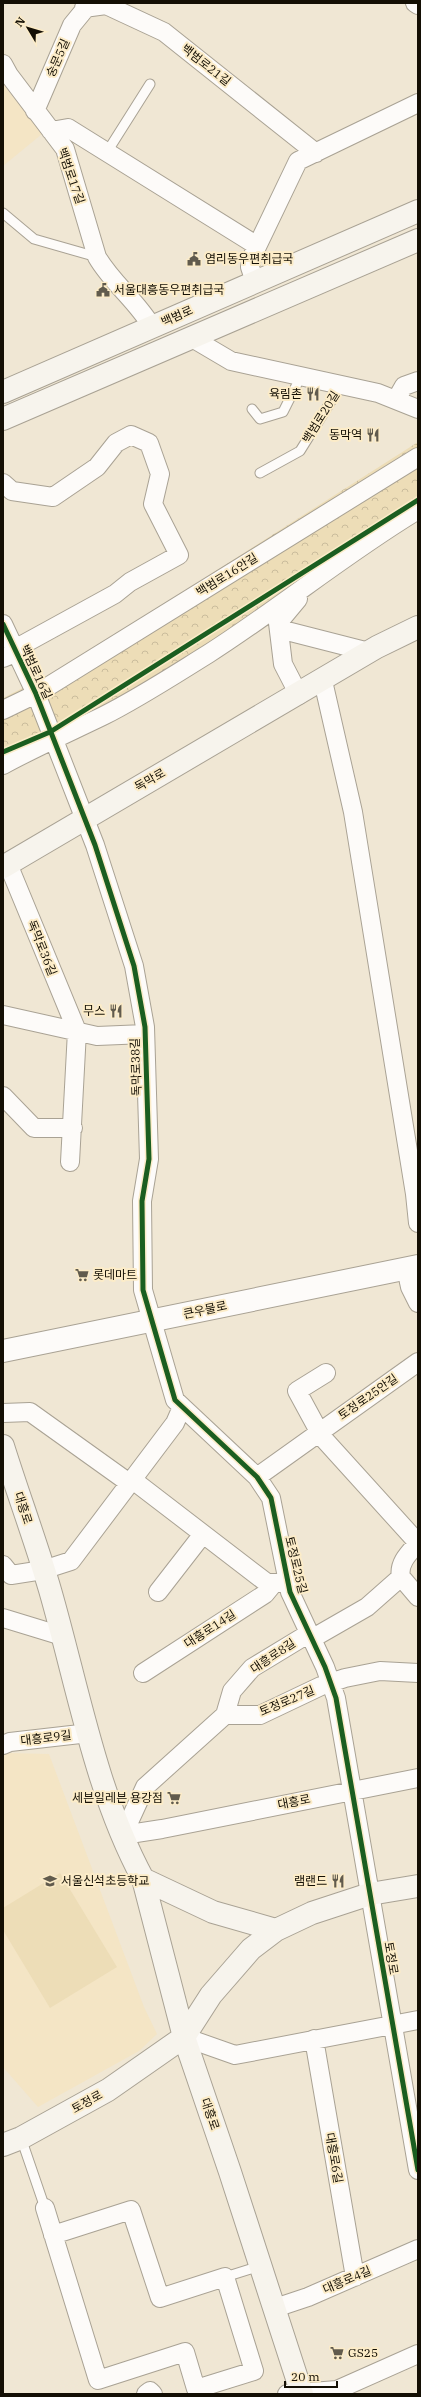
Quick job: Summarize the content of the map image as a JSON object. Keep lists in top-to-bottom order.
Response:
{
  "streets": {
    "main road": [
      "백범로",
      "독막로",
      "대흥로",
      "토정로"
    ],
    "street": [
      "숭문5길",
      "백범로21길",
      "백범로17길",
      "백범로20길",
      "백범로16안길",
      "백범로16길",
      "독막로36길",
      "독막로38길",
      "큰우물로",
      "토정로25안길",
      "토정로25길",
      "대흥로14길",
      "대흥로8길",
      "토정로27길",
      "대흥로9길",
      "대흥로6길",
      "대흥로4길"
    ]
  },
  "crossings": [
    ["숭문5길", "백범로21길"],
    ["숭문5길", "백범로17길"],
    ["백범로17길", "백범로"],
    ["백범로16안길", "백범로16길"],
    ["백범로16길", "독막로"],
    ["백범로16길", "독막로38길"],
    ["독막로", "독막로36길"],
    ["독막로", "독막로38길"],
    ["독막로38길", "큰우물로"],
    ["독막로38길", "토정로25길"],
    ["큰우물로", "토정로25길"],
    ["토정로25안길", "토정로25길"],
    ["대흥로", "토정로25길"],
    ["대흥로", "대흥로9길"],
    ["대흥로", "토정로"],
    ["대흥로", "대흥로4길"],
    ["토정로25길", "대흥로14길"],
    ["토정로25길", "대흥로8길"],
    ["토정로25길", "토정로27길"],
    ["토정로25길", "토정로"],
    ["대흥로8길", "토정로27길"],
    ["대흥로6길", "대흥로4길"]
  ],
  "places": {
    "public building": ["염리동우편취급국", "서울대흥동우편취급국"],
    "restaurant": [
      "육림촌",
      "동막역",
      "무스",
      "램랜드"
    ],
    "supermarket": ["롯데마트", "세븐일레븐 용강점", "GS25"],
    "school or university": ["서울신석초등학교"]
  },
  "scale_bar": "20 m",
  "north": "top left"
}
